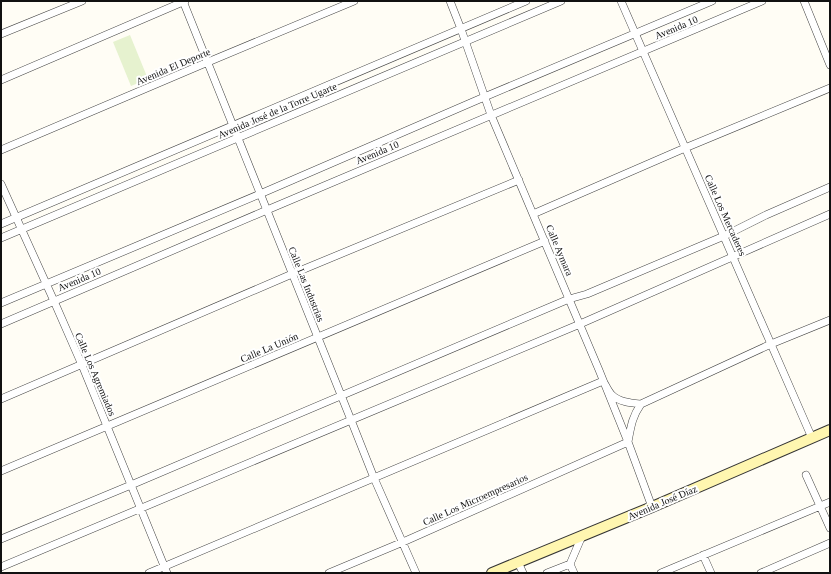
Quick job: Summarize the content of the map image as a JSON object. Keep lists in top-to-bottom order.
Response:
{
  "streets": {
    "street": [
      "Avenida 10",
      "Avenida El Deporte",
      "Avenida José de la Torre Ugarte",
      "Calle Los Mercaderes",
      "Calle Aymara",
      "Calle Las Industrias",
      "Calle La Unión",
      "Calle Los Agremiados",
      "Calle Los Microempresarios",
      "Avenida José Díaz"
    ]
  },
  "crossings": [
    ["Avenida 10", "Calle Los Mercaderes"],
    ["Avenida 10", "Calle Aymara"],
    ["Avenida 10", "Calle Las Industrias"],
    ["Avenida 10", "Calle Los Agremiados"],
    ["Avenida El Deporte", "Calle Las Industrias"],
    ["Avenida José de la Torre Ugarte", "Calle Aymara"],
    ["Avenida José de la Torre Ugarte", "Calle Las Industrias"],
    ["Avenida José de la Torre Ugarte", "Calle Los Agremiados"],
    ["Calle Los Mercaderes", "Avenida José Díaz"],
    ["Calle Aymara", "Calle La Unión"],
    ["Calle Aymara", "Calle Los Microempresarios"],
    ["Calle Aymara", "Avenida José Díaz"],
    ["Calle Las Industrias", "Calle La Unión"],
    ["Calle Las Industrias", "Calle Los Microempresarios"],
    ["Calle La Unión", "Calle Los Agremiados"]
  ]
}
